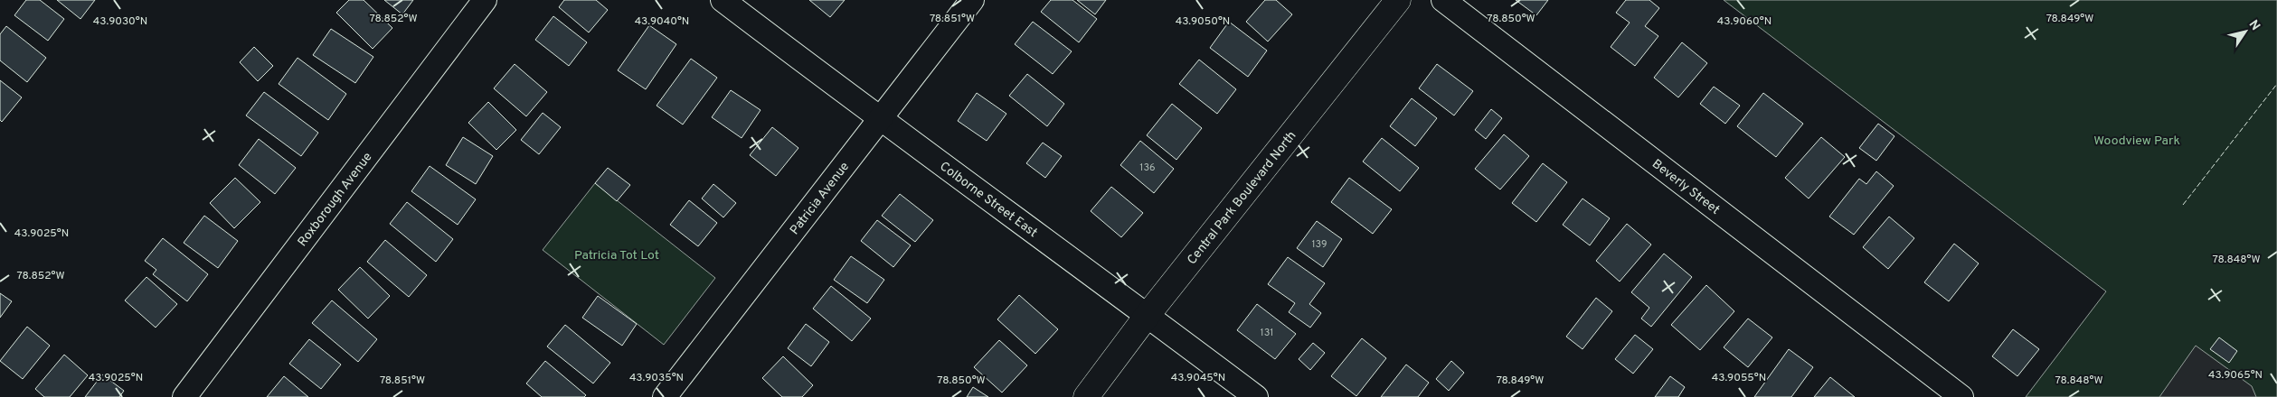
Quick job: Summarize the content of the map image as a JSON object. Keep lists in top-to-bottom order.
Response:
{
  "streets": {
    "street": [
      "Beverly Street",
      "Central Park Boulevard North",
      "Roxborough Avenue",
      "Patricia Avenue",
      "Colborne Street East"
    ]
  },
  "crossings": [
    ["Central Park Boulevard North", "Colborne Street East"],
    ["Patricia Avenue", "Colborne Street East"]
  ],
  "parks": ["Woodview Park", "Patricia Tot Lot"],
  "house_numbers": ["136", "139", "131"],
  "north": "top right",
  "coordinates": [
    "78.849°W",
    "78.852°W",
    "78.851°W",
    "78.850°W",
    "43.9030°N",
    "43.9040°N",
    "43.9050°N",
    "43.9060°N",
    "43.9025°N",
    "78.848°W",
    "43.9065°N",
    "43.9035°N",
    "43.9045°N",
    "43.9055°N"
  ]
}
